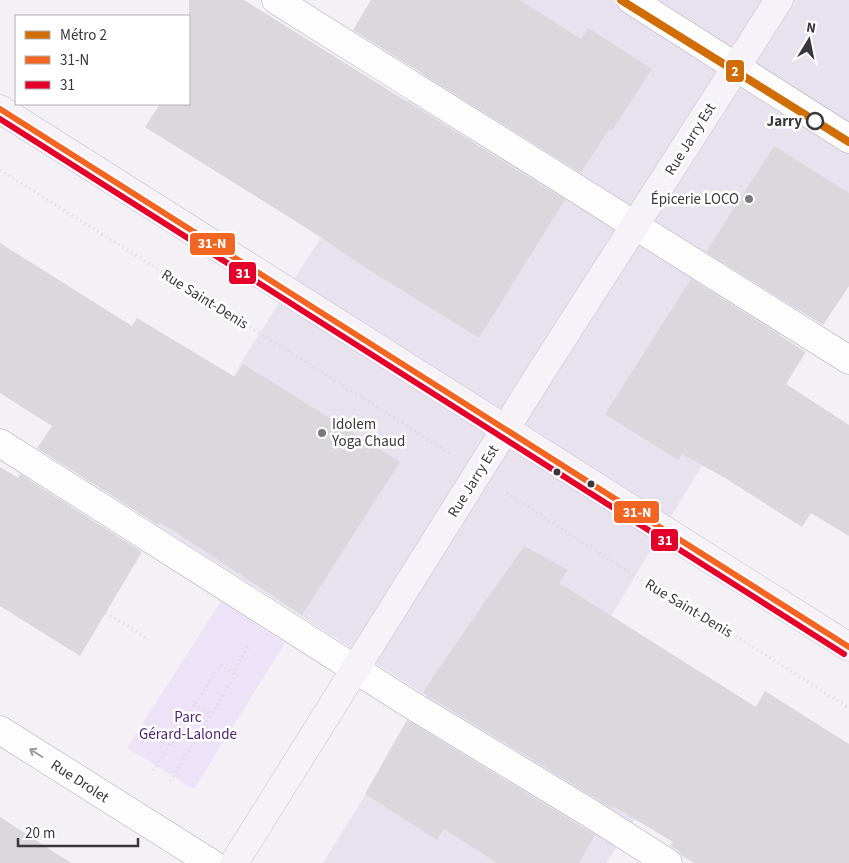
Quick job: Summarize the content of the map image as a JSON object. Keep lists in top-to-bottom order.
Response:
{
  "streets": {
    "main road": ["Rue Jarry Est"],
    "street": ["Rue Drolet"],
    "path": ["Rue Saint-Denis"]
  },
  "parks": ["Parc Gérard-Lalonde"],
  "places": ["Jarry", "Épicerie LOCO", "Idolem Yoga Chaud"],
  "lines": ["metro line 2", "transit line 31-N", "transit line 31"],
  "legend": ["Métro 2", "31-N", "31"],
  "scale_bar": "20 m",
  "north": "top"
}
